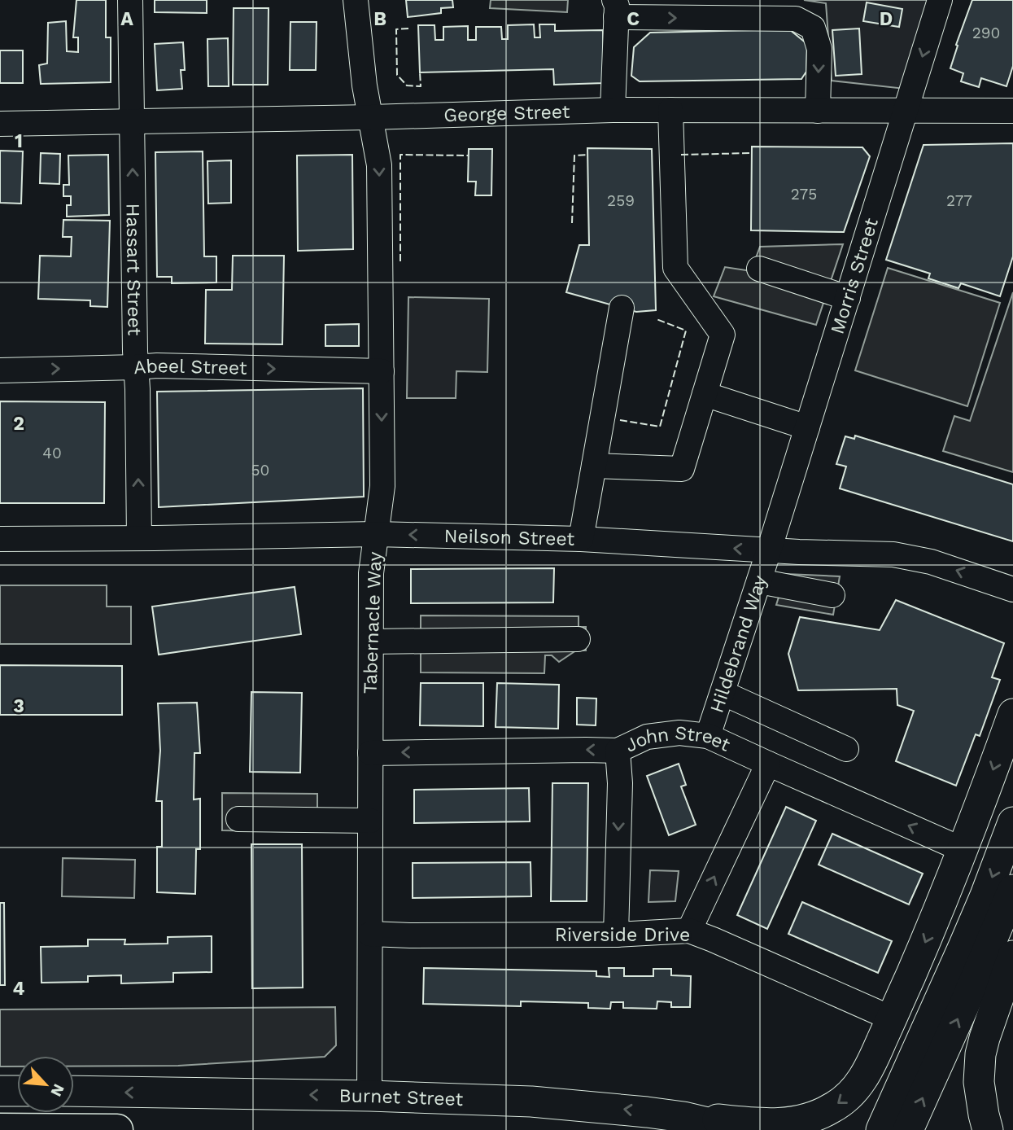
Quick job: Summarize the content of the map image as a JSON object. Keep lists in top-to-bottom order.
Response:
{
  "streets": {
    "main road": ["Burnet Street"],
    "street": [
      "George Street",
      "Hassart Street",
      "Morris Street",
      "Abeel Street",
      "Neilson Street",
      "Tabernacle Way",
      "Hildebrand Way",
      "John Street",
      "Riverside Drive"
    ]
  },
  "crossings": [
    ["George Street", "Hassart Street"],
    ["George Street", "Morris Street"],
    ["George Street", "Tabernacle Way"],
    ["Hassart Street", "Abeel Street"],
    ["Hassart Street", "Neilson Street"],
    ["Morris Street", "Neilson Street"],
    ["Morris Street", "Hildebrand Way"],
    ["Abeel Street", "Tabernacle Way"],
    ["Neilson Street", "Tabernacle Way"],
    ["Neilson Street", "Hildebrand Way"],
    ["Tabernacle Way", "John Street"],
    ["Tabernacle Way", "Riverside Drive"],
    ["Tabernacle Way", "Burnet Street"],
    ["Hildebrand Way", "John Street"]
  ],
  "one_way": [
    "Hassart Street",
    "Abeel Street",
    "Tabernacle Way",
    "Burnet Street"
  ],
  "house_numbers": [
    "290",
    "275",
    "259",
    "277",
    "40",
    "50"
  ],
  "north": "bottom right",
  "grid": {
    "columns": [
      "A",
      "B",
      "C",
      "D"
    ],
    "rows": [
      "1",
      "2",
      "3",
      "4"
    ]
  }
}
